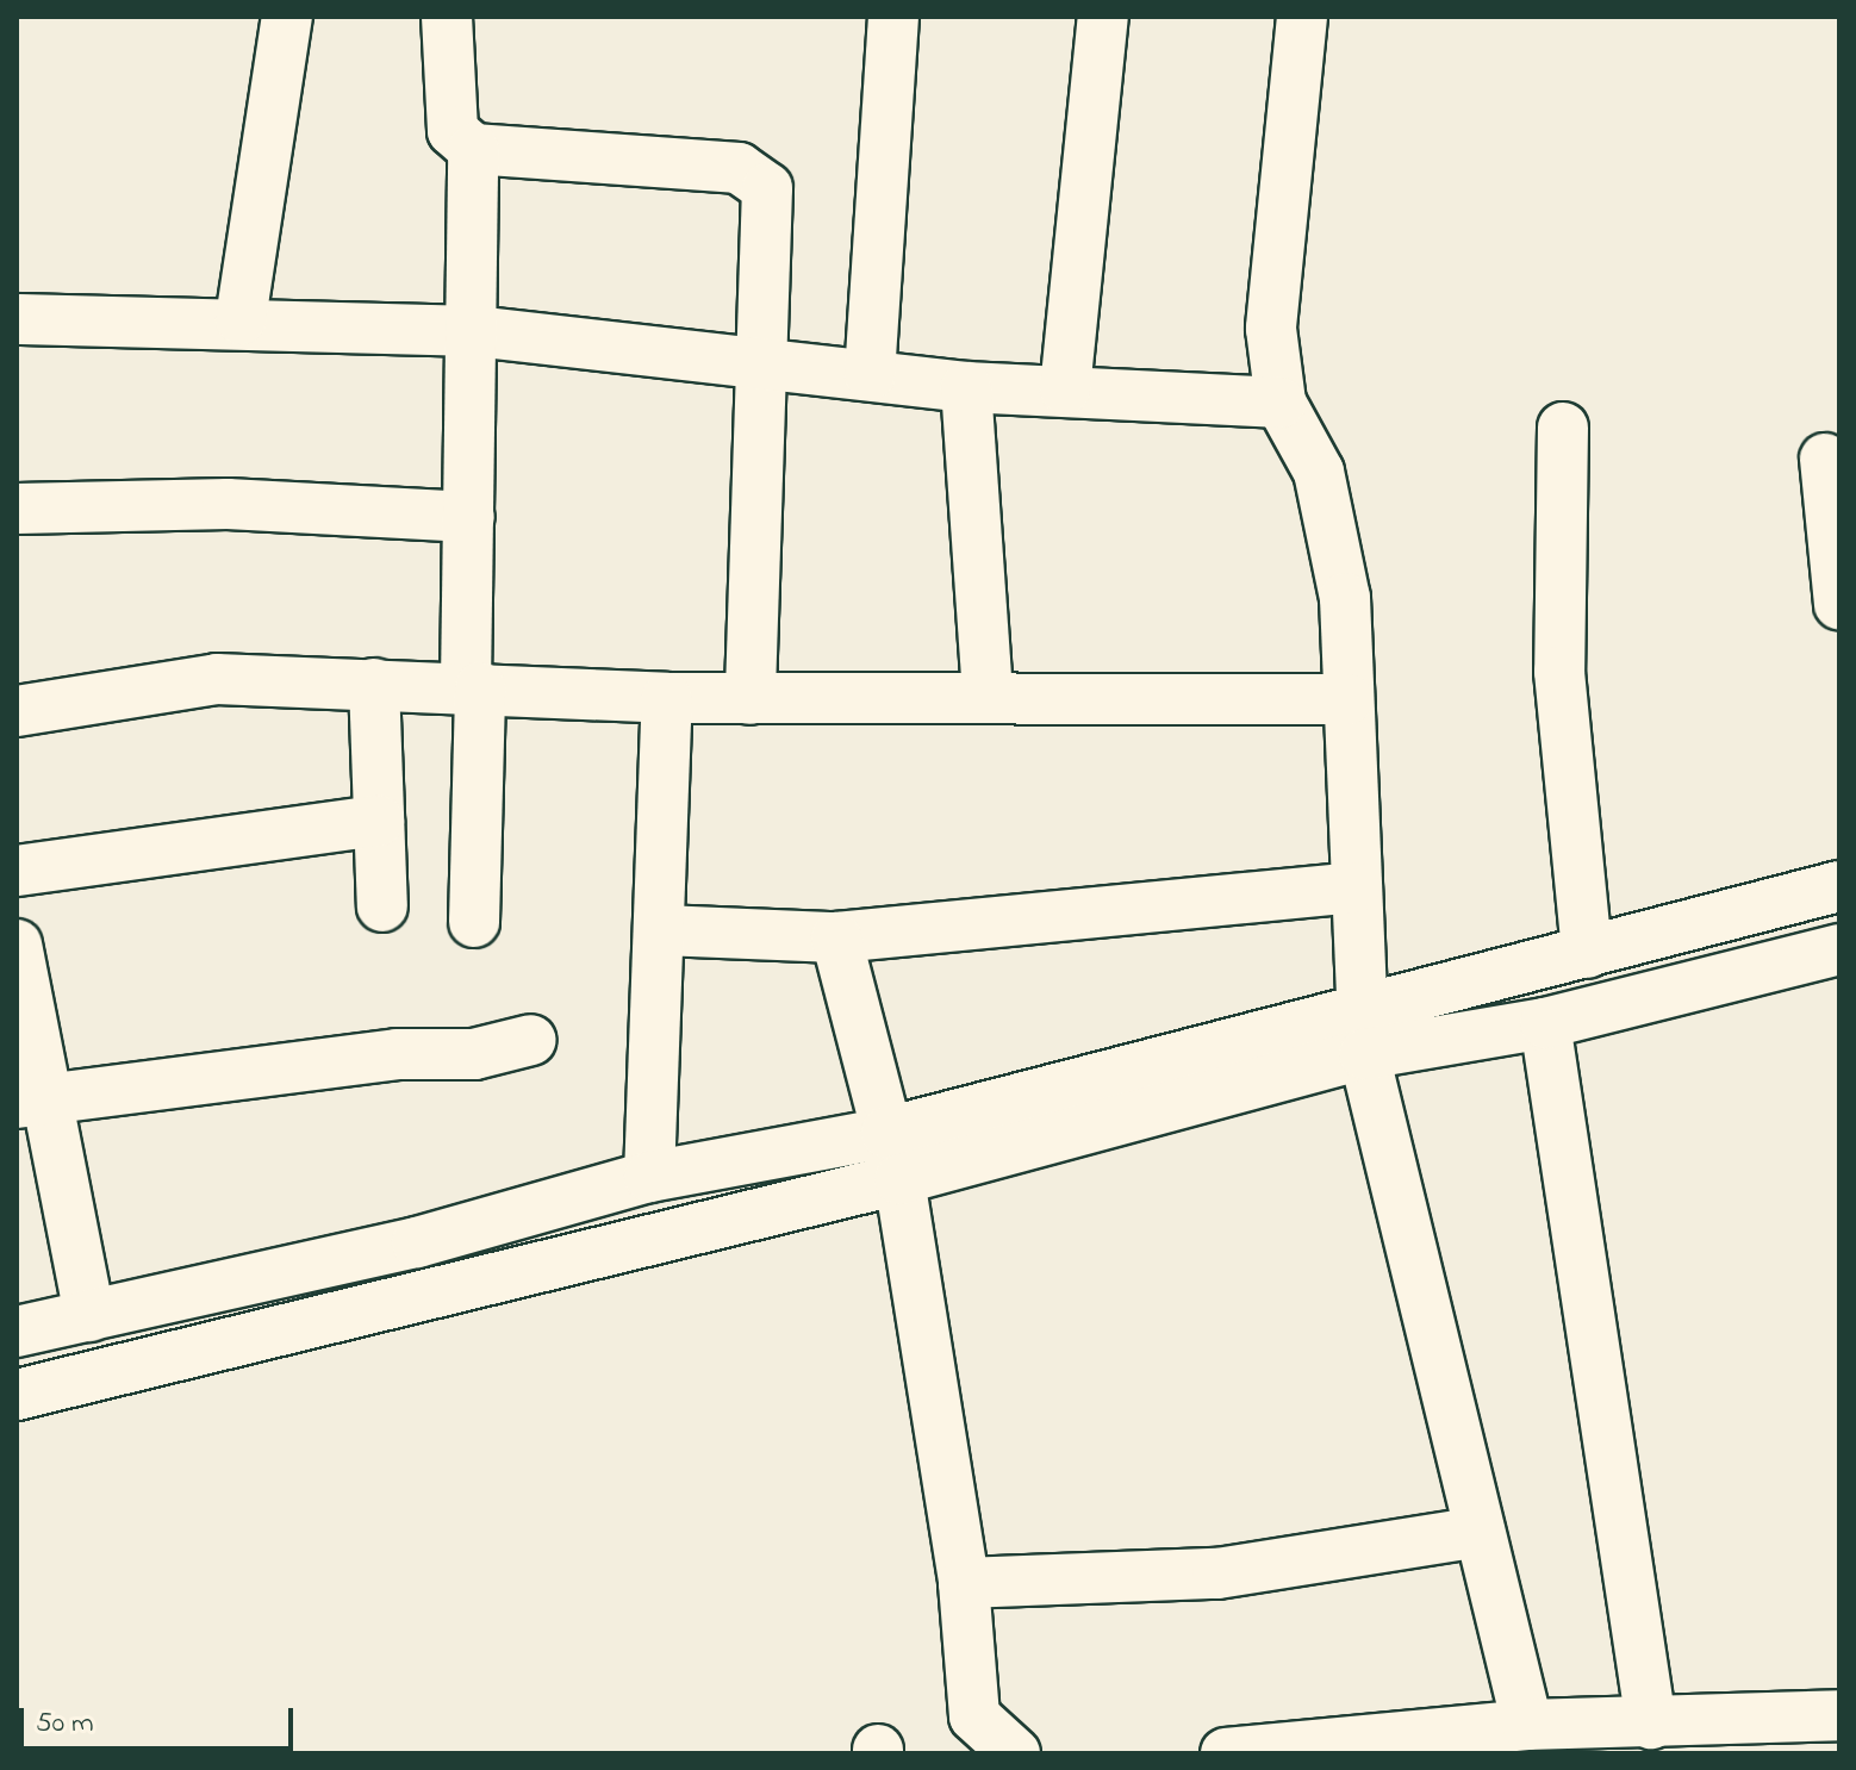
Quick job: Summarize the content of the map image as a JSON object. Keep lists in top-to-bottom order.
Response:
{
  "scale_bar": "50 m"
}
